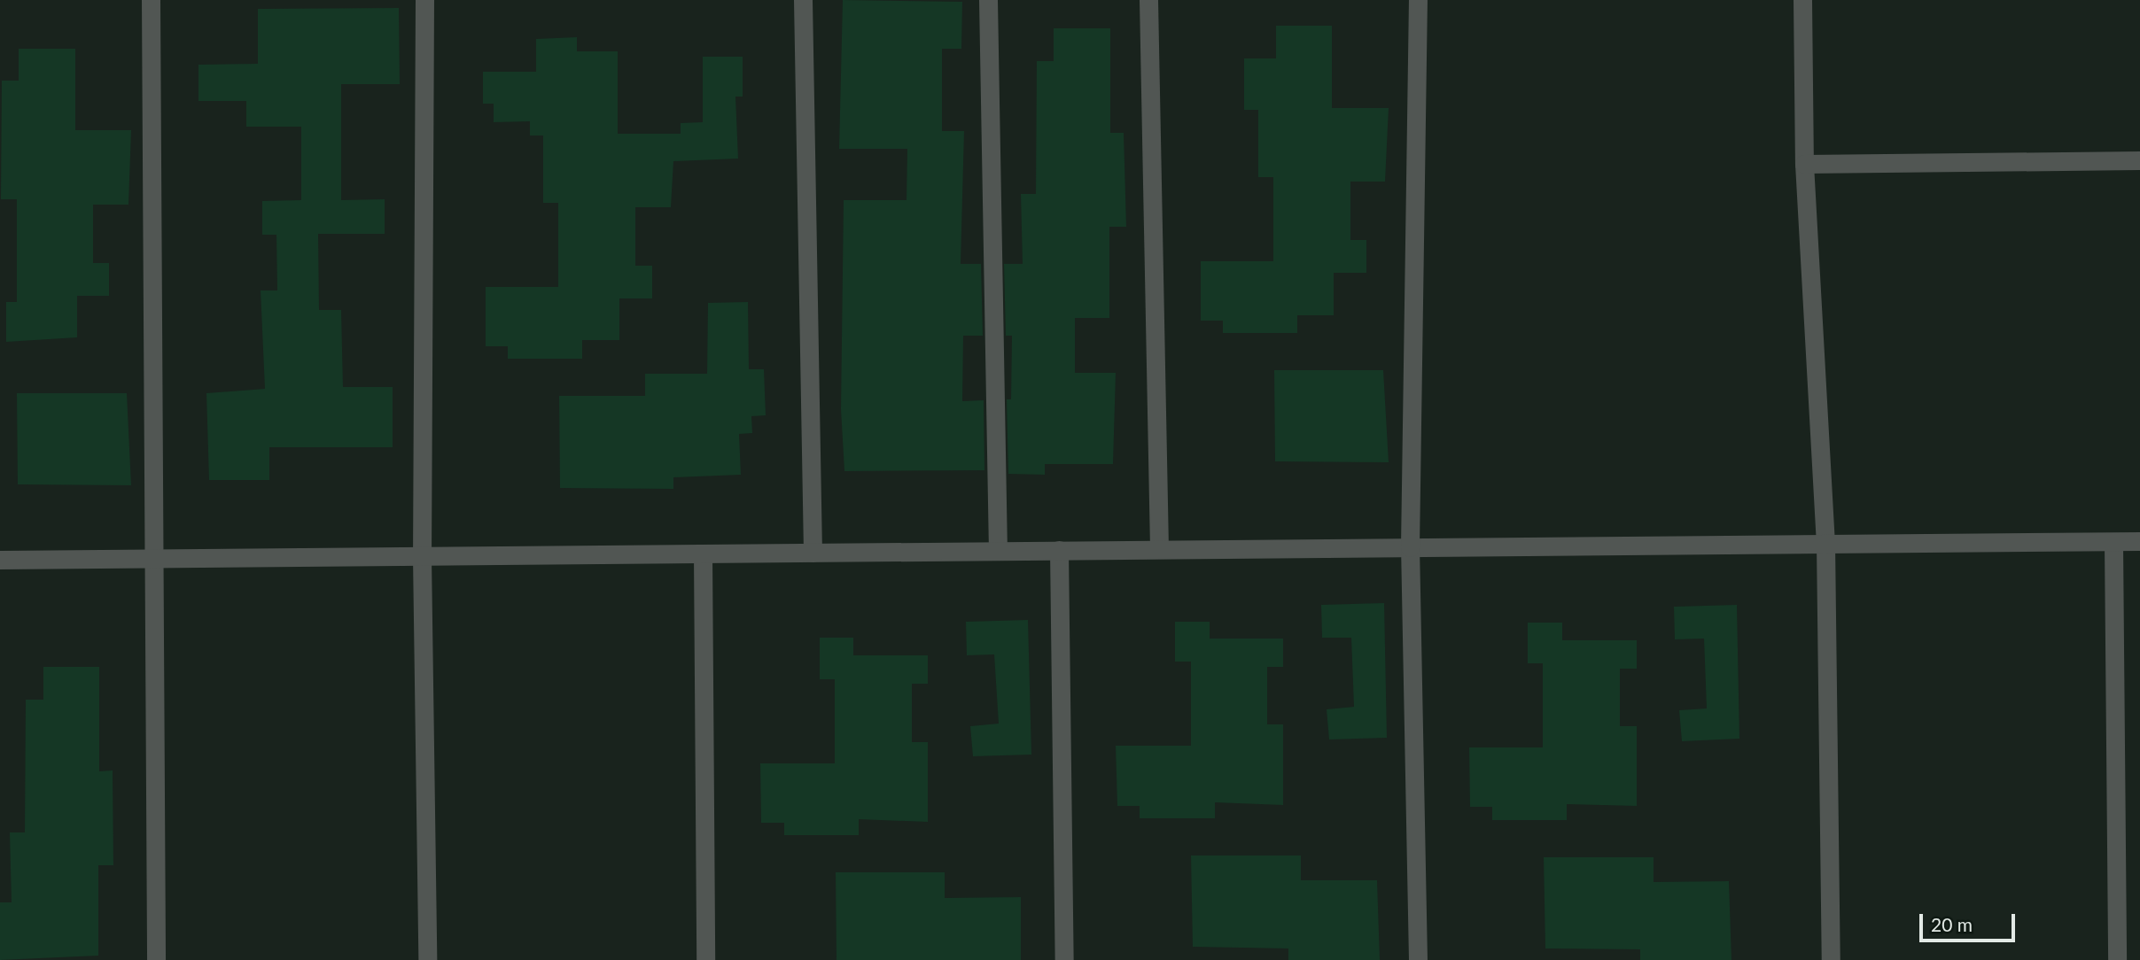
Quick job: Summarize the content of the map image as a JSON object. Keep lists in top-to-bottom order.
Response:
{
  "scale_bar": "20 m"
}
